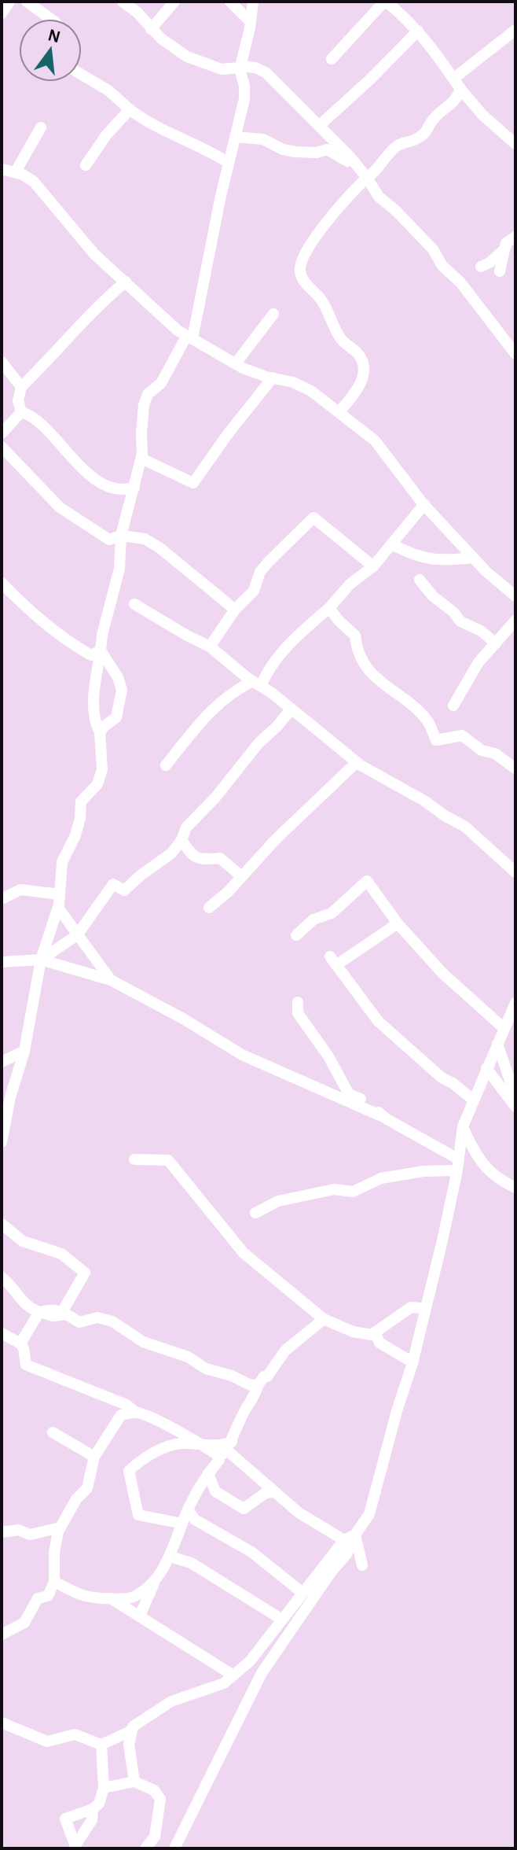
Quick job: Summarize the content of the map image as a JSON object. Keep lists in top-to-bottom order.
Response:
{
  "north": "top"
}
